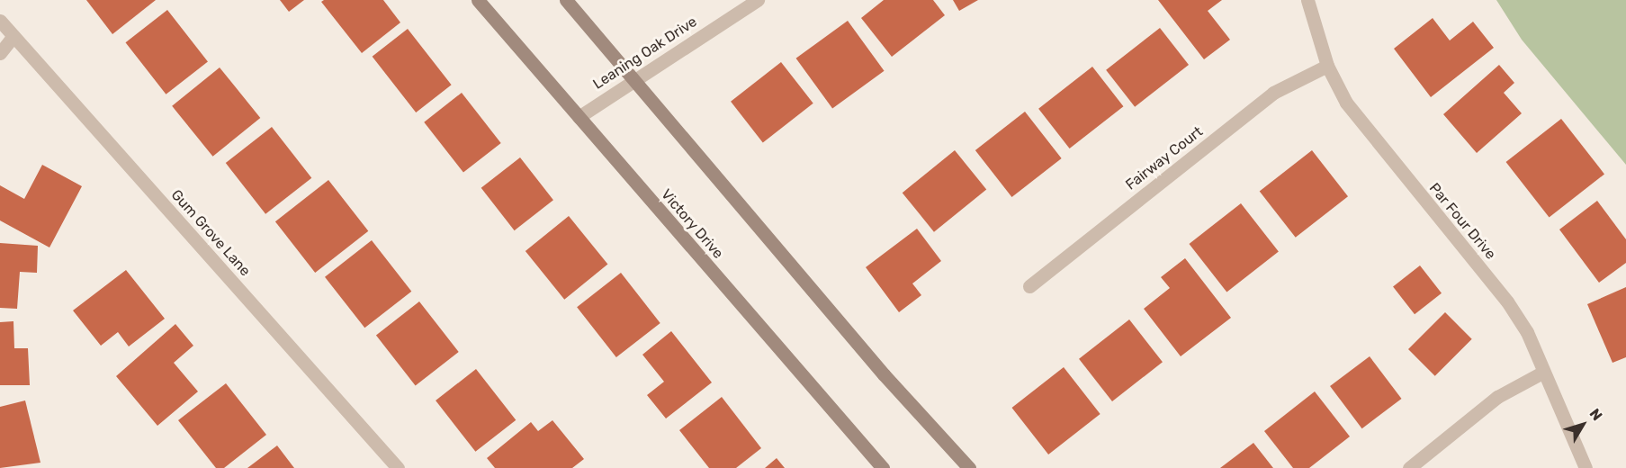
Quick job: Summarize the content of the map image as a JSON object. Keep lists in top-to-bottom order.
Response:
{
  "streets": {
    "main road": ["Victory Drive"],
    "street": [
      "Leaning Oak Drive",
      "Fairway Court",
      "Par Four Drive",
      "Gum Grove Lane"
    ]
  },
  "crossings": [
    ["Leaning Oak Drive", "Victory Drive"],
    ["Fairway Court", "Par Four Drive"]
  ],
  "north": "top right"
}
